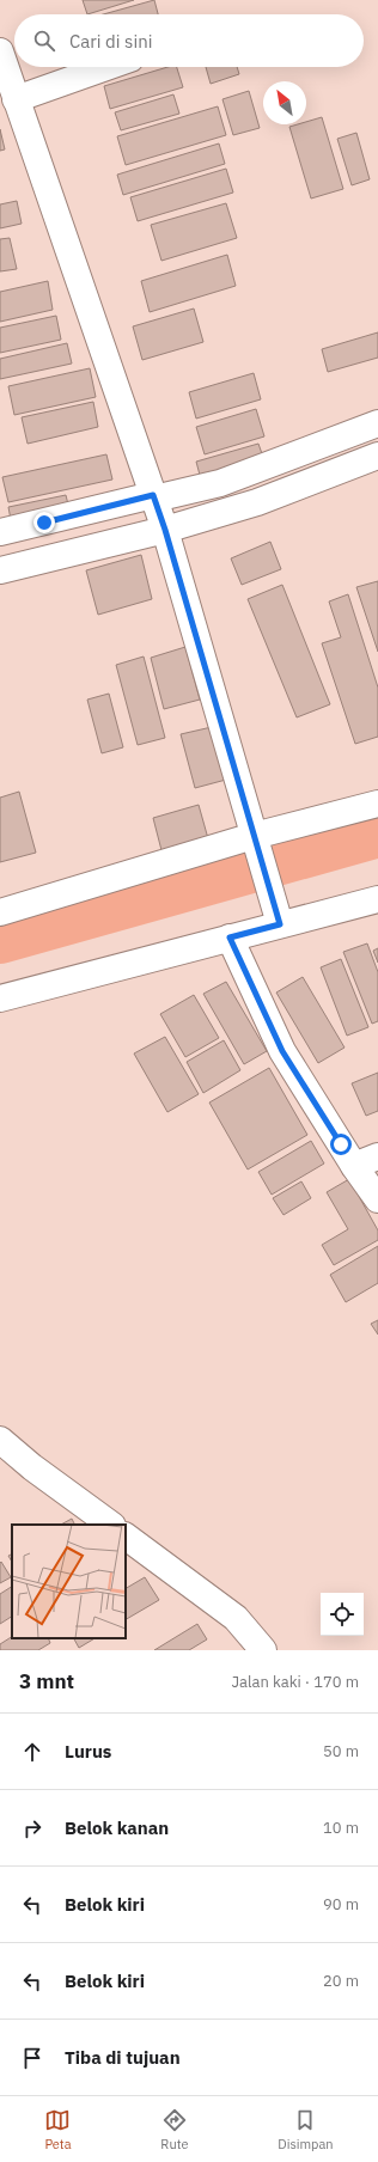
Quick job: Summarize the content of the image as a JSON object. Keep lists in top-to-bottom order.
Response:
{
  "north": "top left",
  "page": {
    "search": "Cari di sini",
    "heading": ["3 mnt", "Jalan kaki · 170 m"],
    "list": [
      ["Lurus", "50 m"],
      ["Belok kanan", "10 m"],
      ["Belok kiri", "90 m"],
      ["Belok kiri", "20 m"],
      "Tiba di tujuan"
    ],
    "nav": ["Peta", "Rute", "Disimpan"]
  }
}
